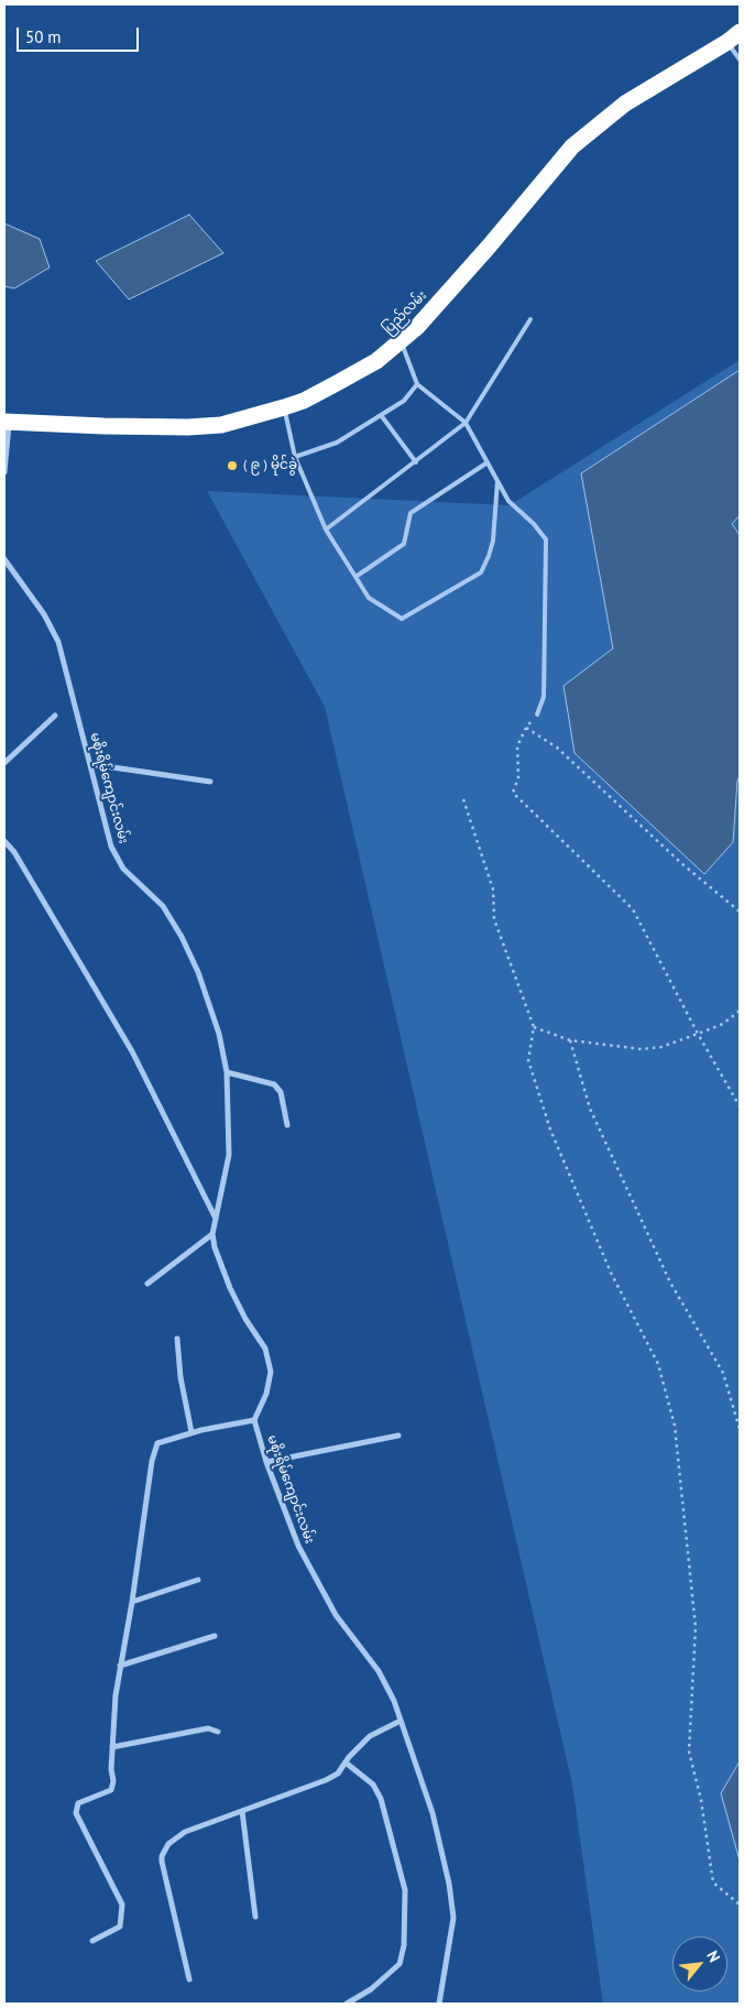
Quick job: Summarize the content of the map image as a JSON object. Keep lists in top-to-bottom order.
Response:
{
  "streets": {
    "highway": ["ပြည်လမ်း"],
    "street": ["မစိုးရိမ်ကျောင်းလမ်း"]
  },
  "places": ["( ၉ ) မိုင်ခွဲ"],
  "scale_bar": "50 m",
  "north": "top right"
}
